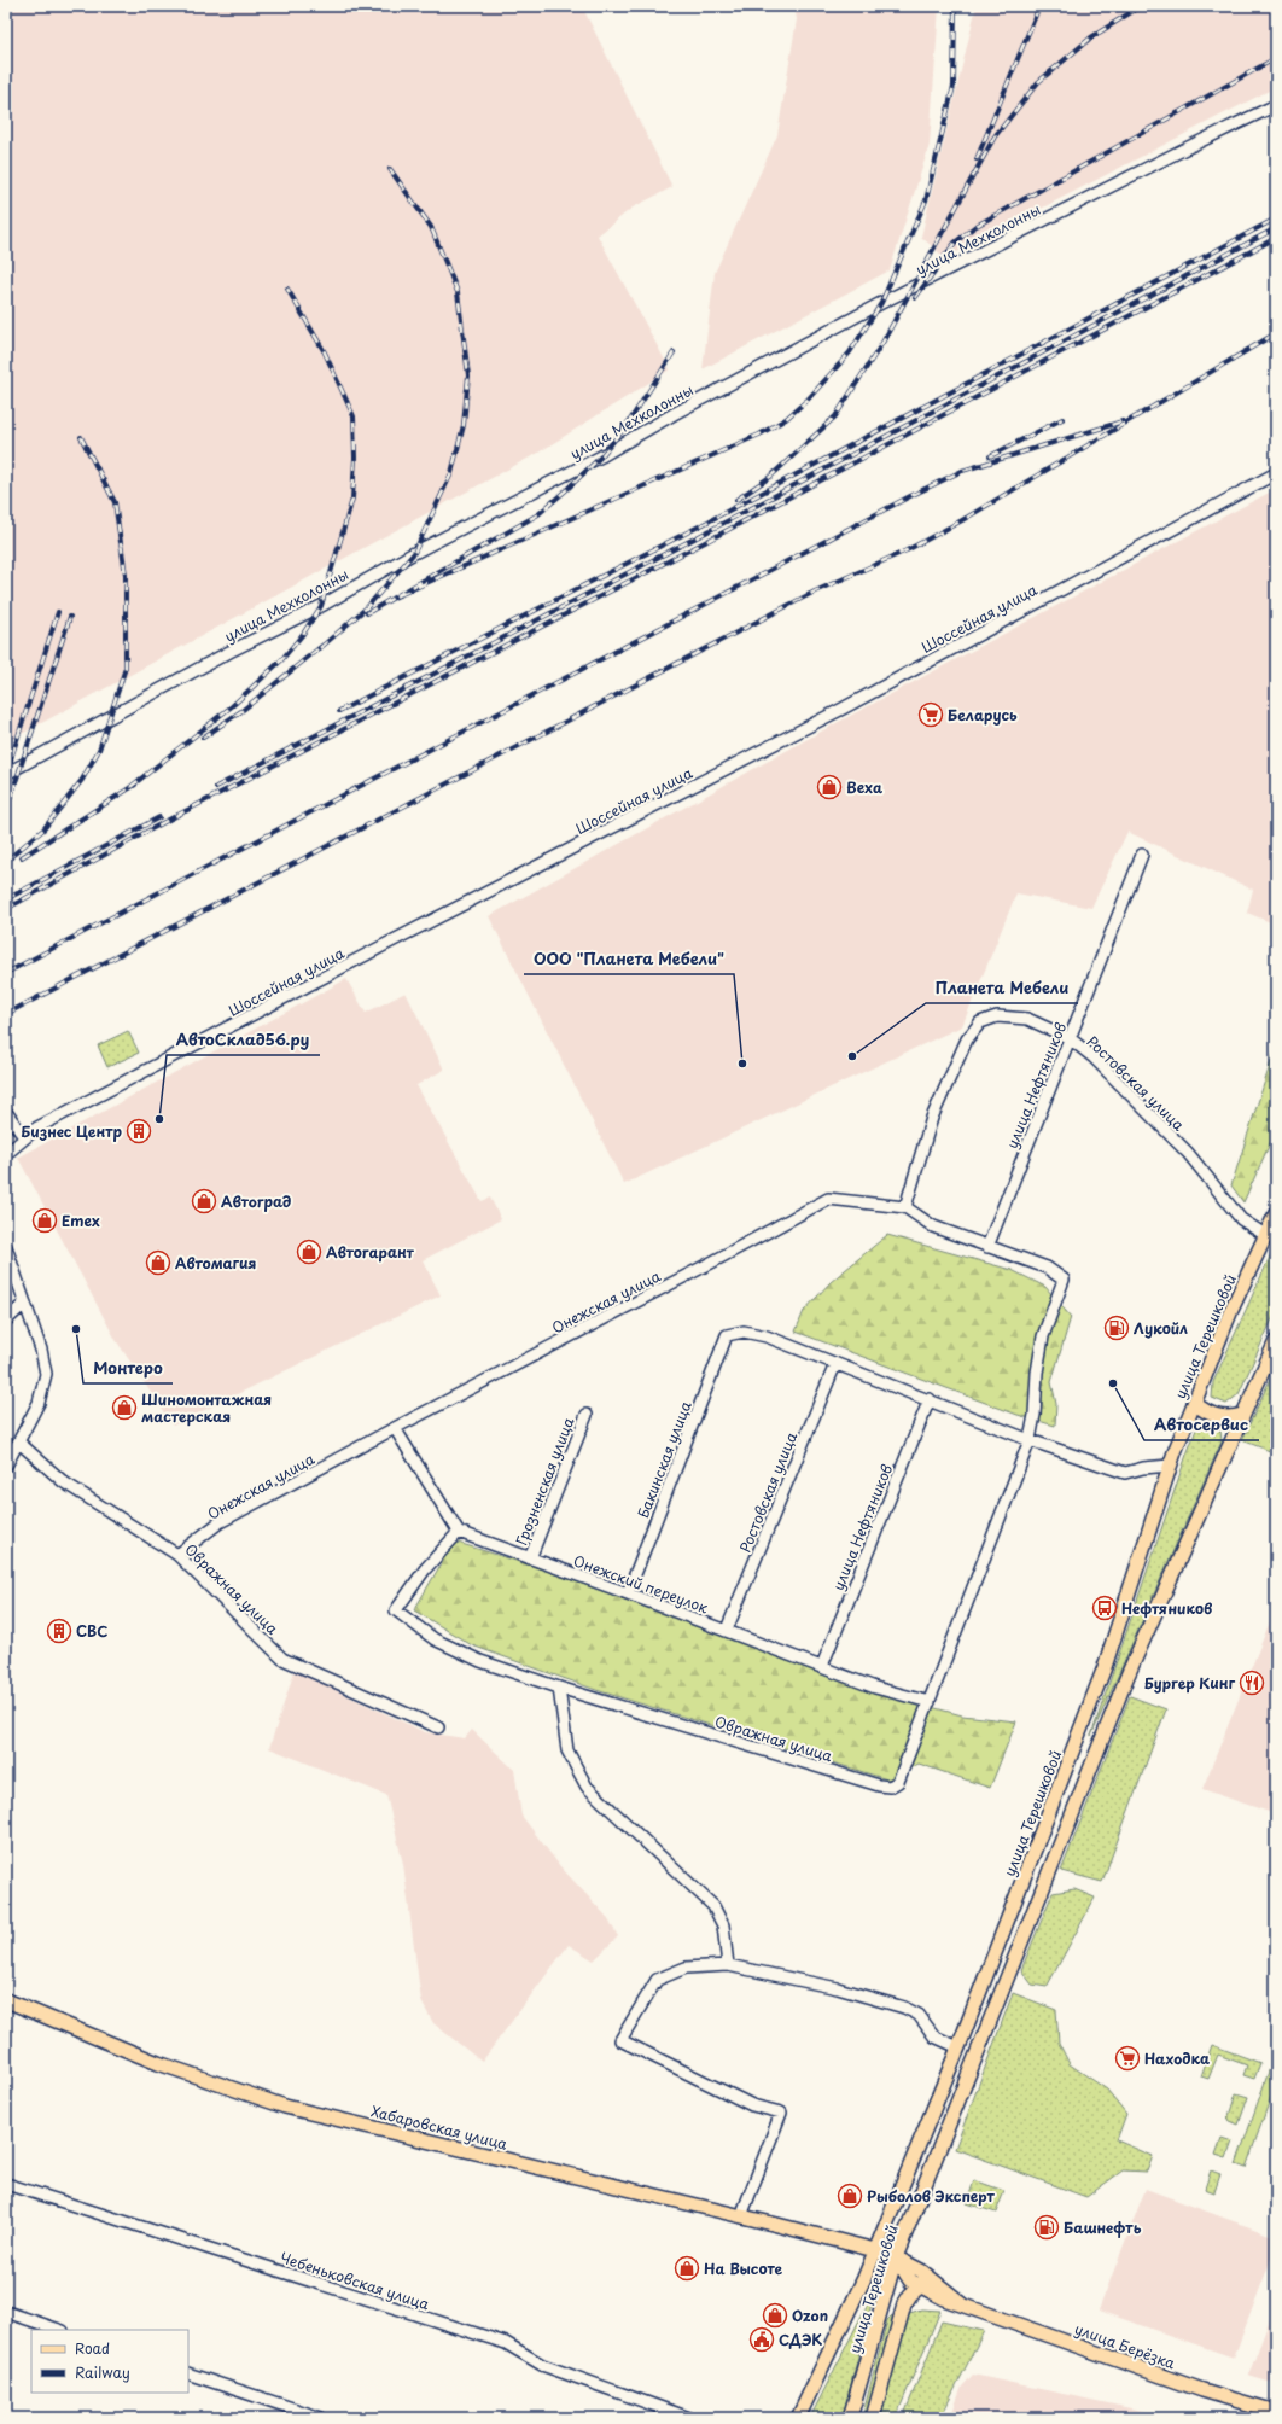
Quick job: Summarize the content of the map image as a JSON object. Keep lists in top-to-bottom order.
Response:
{
  "streets": {
    "main road": ["улица Терешковой", "Хабаровская улица", "улица Берёзка"],
    "street": [
      "улица Мехколонны",
      "Шоссейная улица",
      "Ростовская улица",
      "улица Нефтяников",
      "Онежская улица",
      "Бакинская улица",
      "Грозненская улица",
      "Онежский переулок",
      "Овражная улица",
      "Чебеньковская улица"
    ]
  },
  "crossings": [
    ["Ростовская улица", "улица Нефтяников"],
    ["Ростовская улица", "Онежская улица"],
    ["Ростовская улица", "улица Терешковой"],
    ["Ростовская улица", "Бакинская улица"],
    ["Ростовская улица", "Онежский переулок"],
    ["улица Нефтяников", "Онежская улица"],
    ["улица Нефтяников", "Онежский переулок"],
    ["Онежская улица", "Овражная улица"],
    ["улица Терешковой", "Хабаровская улица"],
    ["улица Терешковой", "улица Берёзка"],
    ["Бакинская улица", "Онежский переулок"],
    ["Грозненская улица", "Онежский переулок"],
    ["Онежский переулок", "Овражная улица"],
    ["Хабаровская улица", "улица Берёзка"]
  ],
  "places": {
    "supermarket": ["Беларусь", "Находка"],
    "shop": [
      "Веха",
      "Автоград",
      "Emex",
      "Автогарант",
      "Автомагия",
      "Шиномонтажная мастерская",
      "Рыболов Эксперт",
      "На Высоте",
      "Ozon"
    ],
    "other": [
      "Планета Мебели",
      "ООО \"Планета Мебели\"",
      "АвтоСклад56.ру",
      "Монтеро",
      "Автосервис"
    ],
    "building": ["Бизнес Центр", "СВС"],
    "fuel station": ["Лукойл", "Башнефть"],
    "bus stop": ["Нефтяников"],
    "restaurant": ["Бургер Кинг"],
    "public building": ["СДЭК"]
  },
  "legend": ["Road", "Railway"]
}
